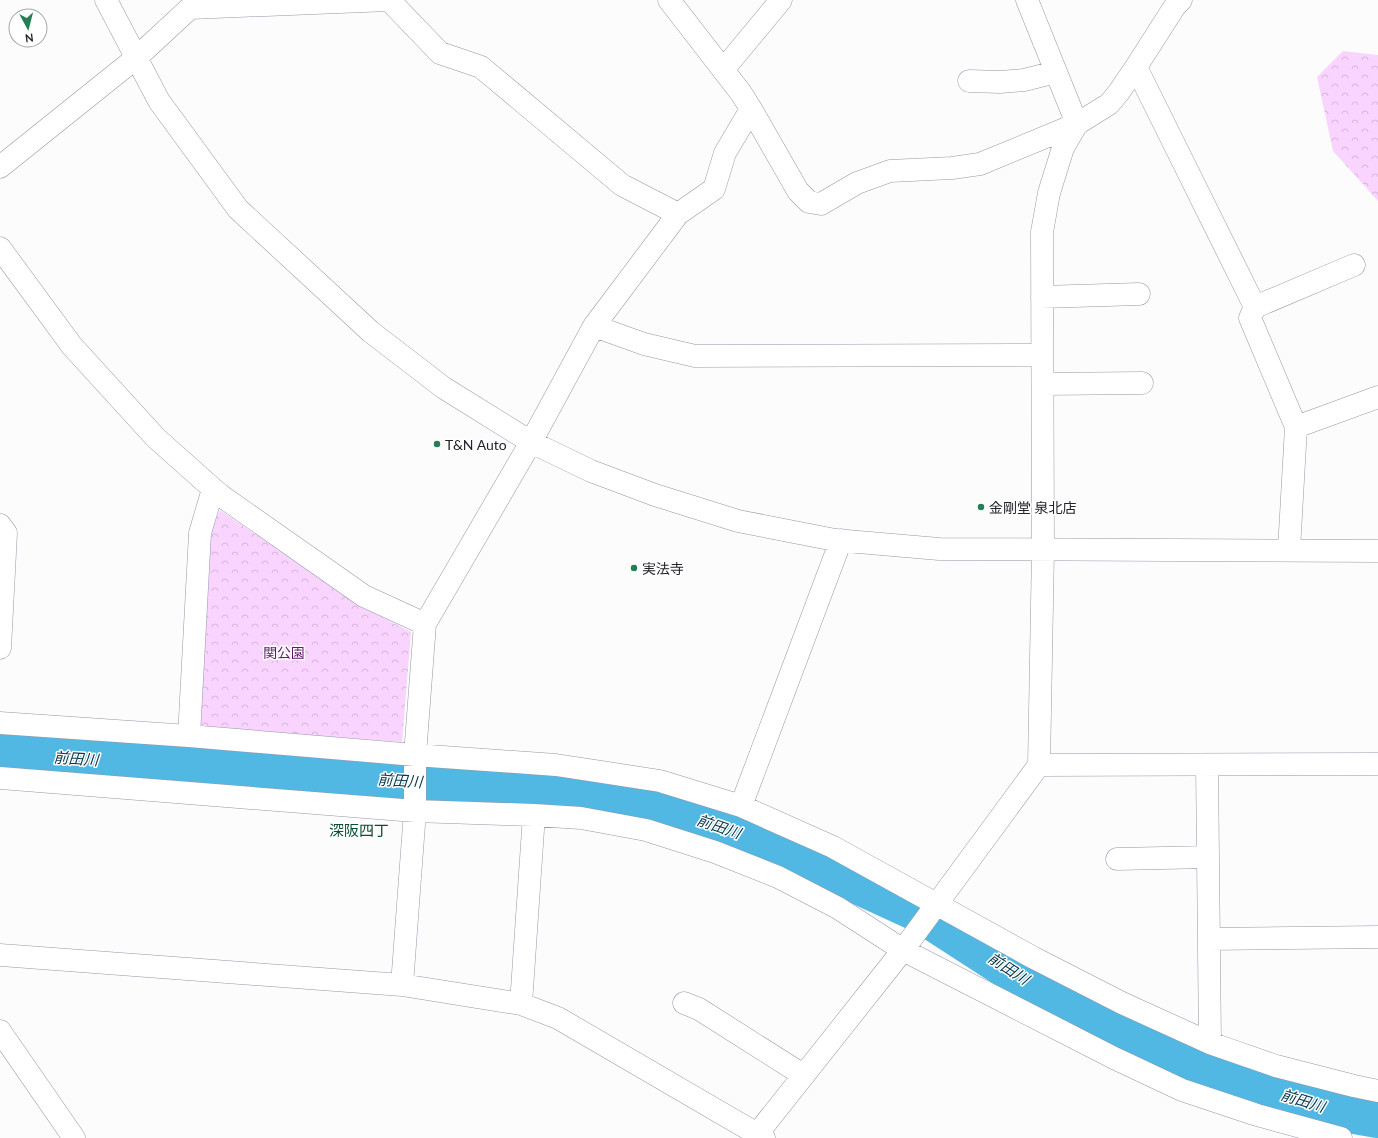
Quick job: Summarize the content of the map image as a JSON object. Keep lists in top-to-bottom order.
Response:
{
  "districts": ["深阪四丁"],
  "water": ["前田川"],
  "parks": ["関公園"],
  "places": ["T&N Auto", "金剛堂 泉北店", "実法寺"],
  "north": "bottom"
}
